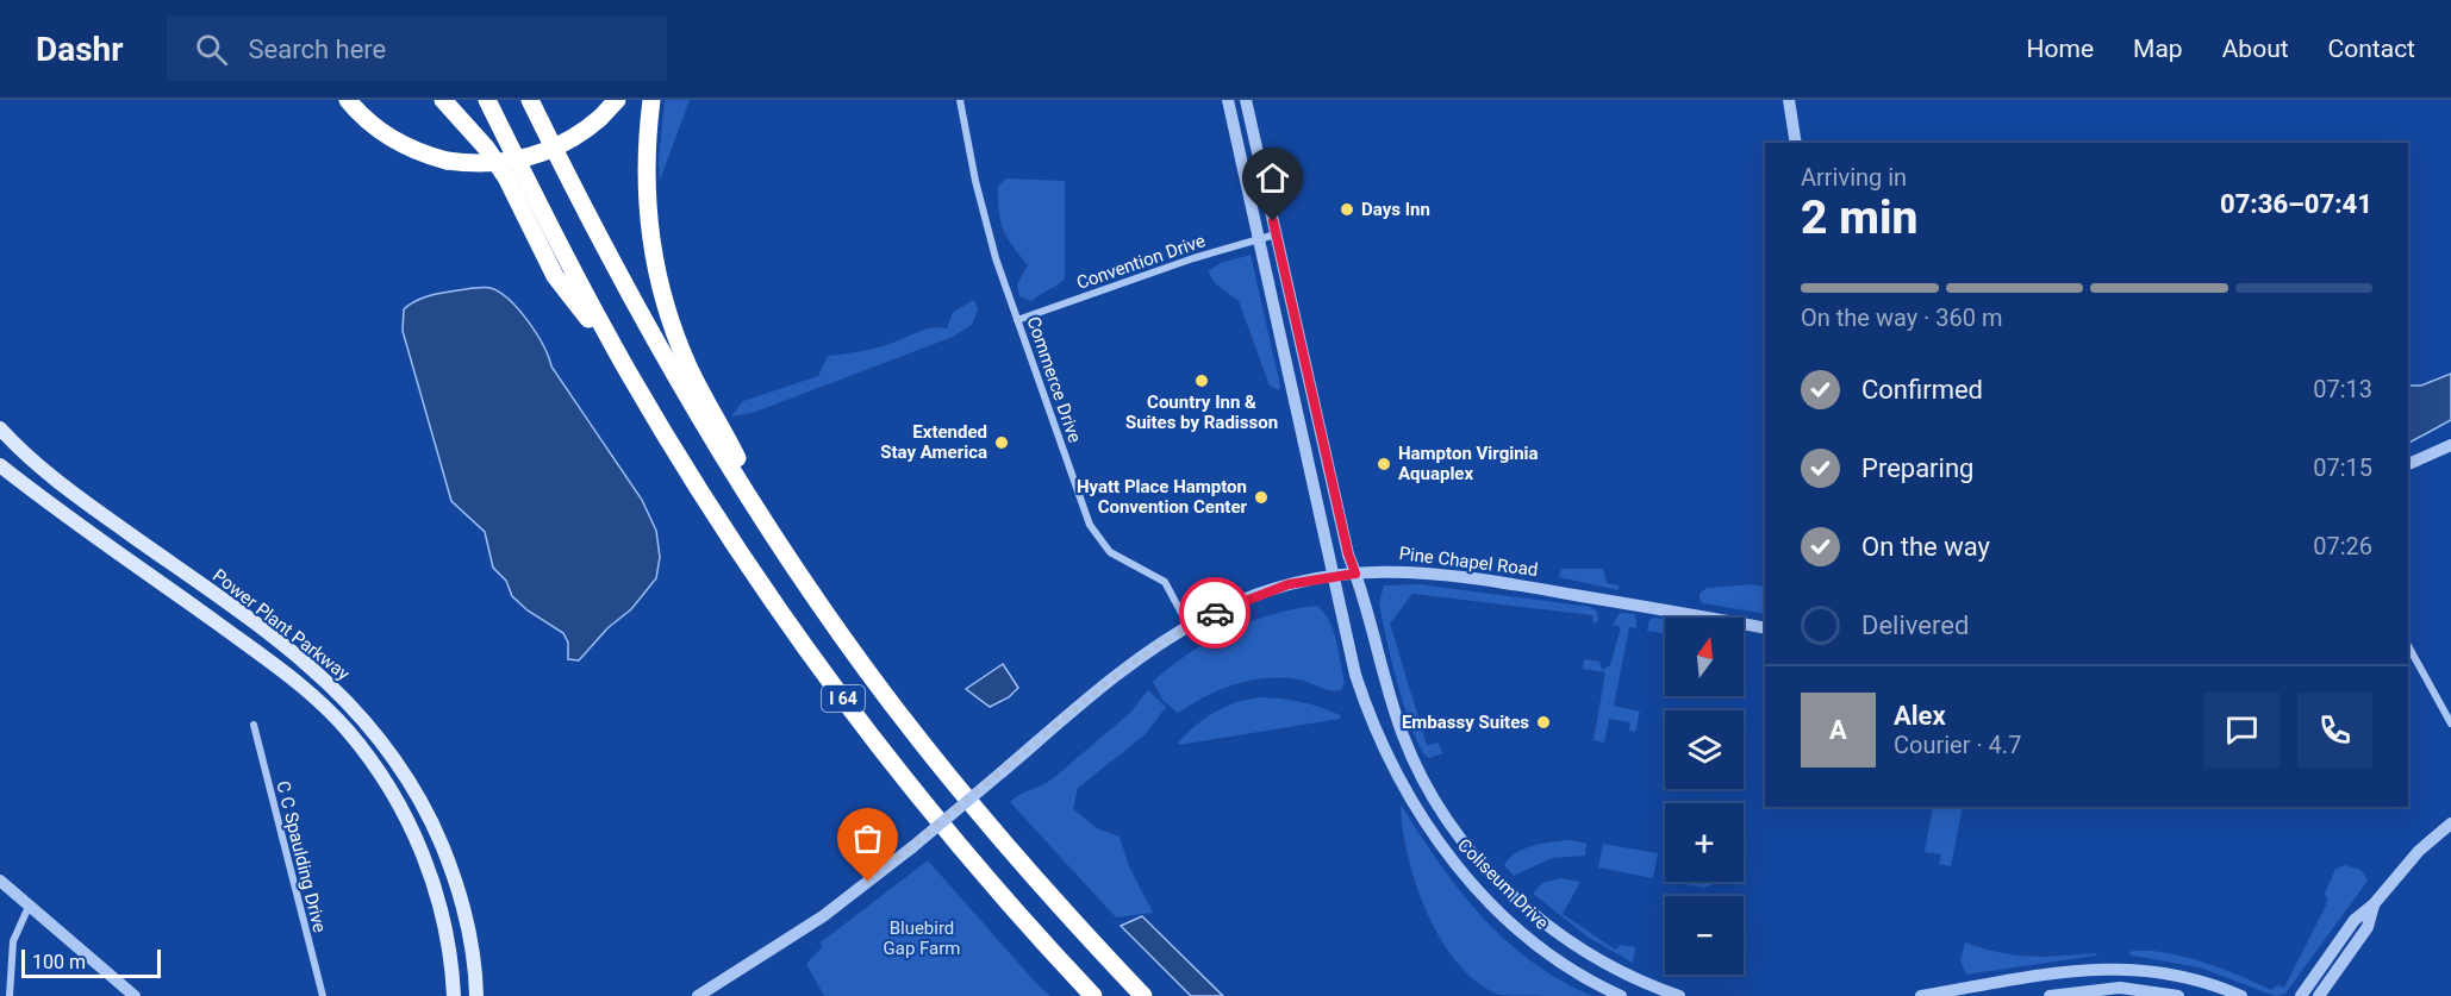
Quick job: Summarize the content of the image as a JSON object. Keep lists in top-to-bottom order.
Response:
{
  "streets": {
    "highway": ["I 64"],
    "main road": ["Power Plant Parkway"],
    "street": [
      "Convention Drive",
      "Commerce Drive",
      "Pine Chapel Road",
      "C C Spaulding Drive",
      "Coliseum Drive"
    ]
  },
  "crossings": [
    ["Convention Drive", "Commerce Drive"],
    ["Convention Drive", "Coliseum Drive"],
    ["Commerce Drive", "Pine Chapel Road"],
    ["Pine Chapel Road", "Coliseum Drive"]
  ],
  "parks": ["Bluebird Gap Farm"],
  "places": [
    "Days Inn",
    "Country Inn & Suites by Radisson",
    "Extended Stay America",
    "Hampton Virginia Aquaplex",
    "Hyatt Place Hampton Convention Center",
    "Embassy Suites"
  ],
  "scale_bar": "100 m",
  "north": "top",
  "page": {
    "header": "Dashr",
    "search": "Search here",
    "nav": [
      "Home",
      "Map",
      "About",
      "Contact"
    ],
    "heading": ["2 min", "Arriving in", "07:36–07:41"],
    "panel": ["Alex", "Courier · 4.7"],
    "bar": "On the way · 360 m",
    "list": [
      ["Confirmed", "07:13"],
      ["Preparing", "07:15"],
      ["On the way", "07:26"],
      "Delivered"
    ],
    "map_buttons": ["+", "−"],
    "round": "A",
    "scale": "100 m"
  }
}
